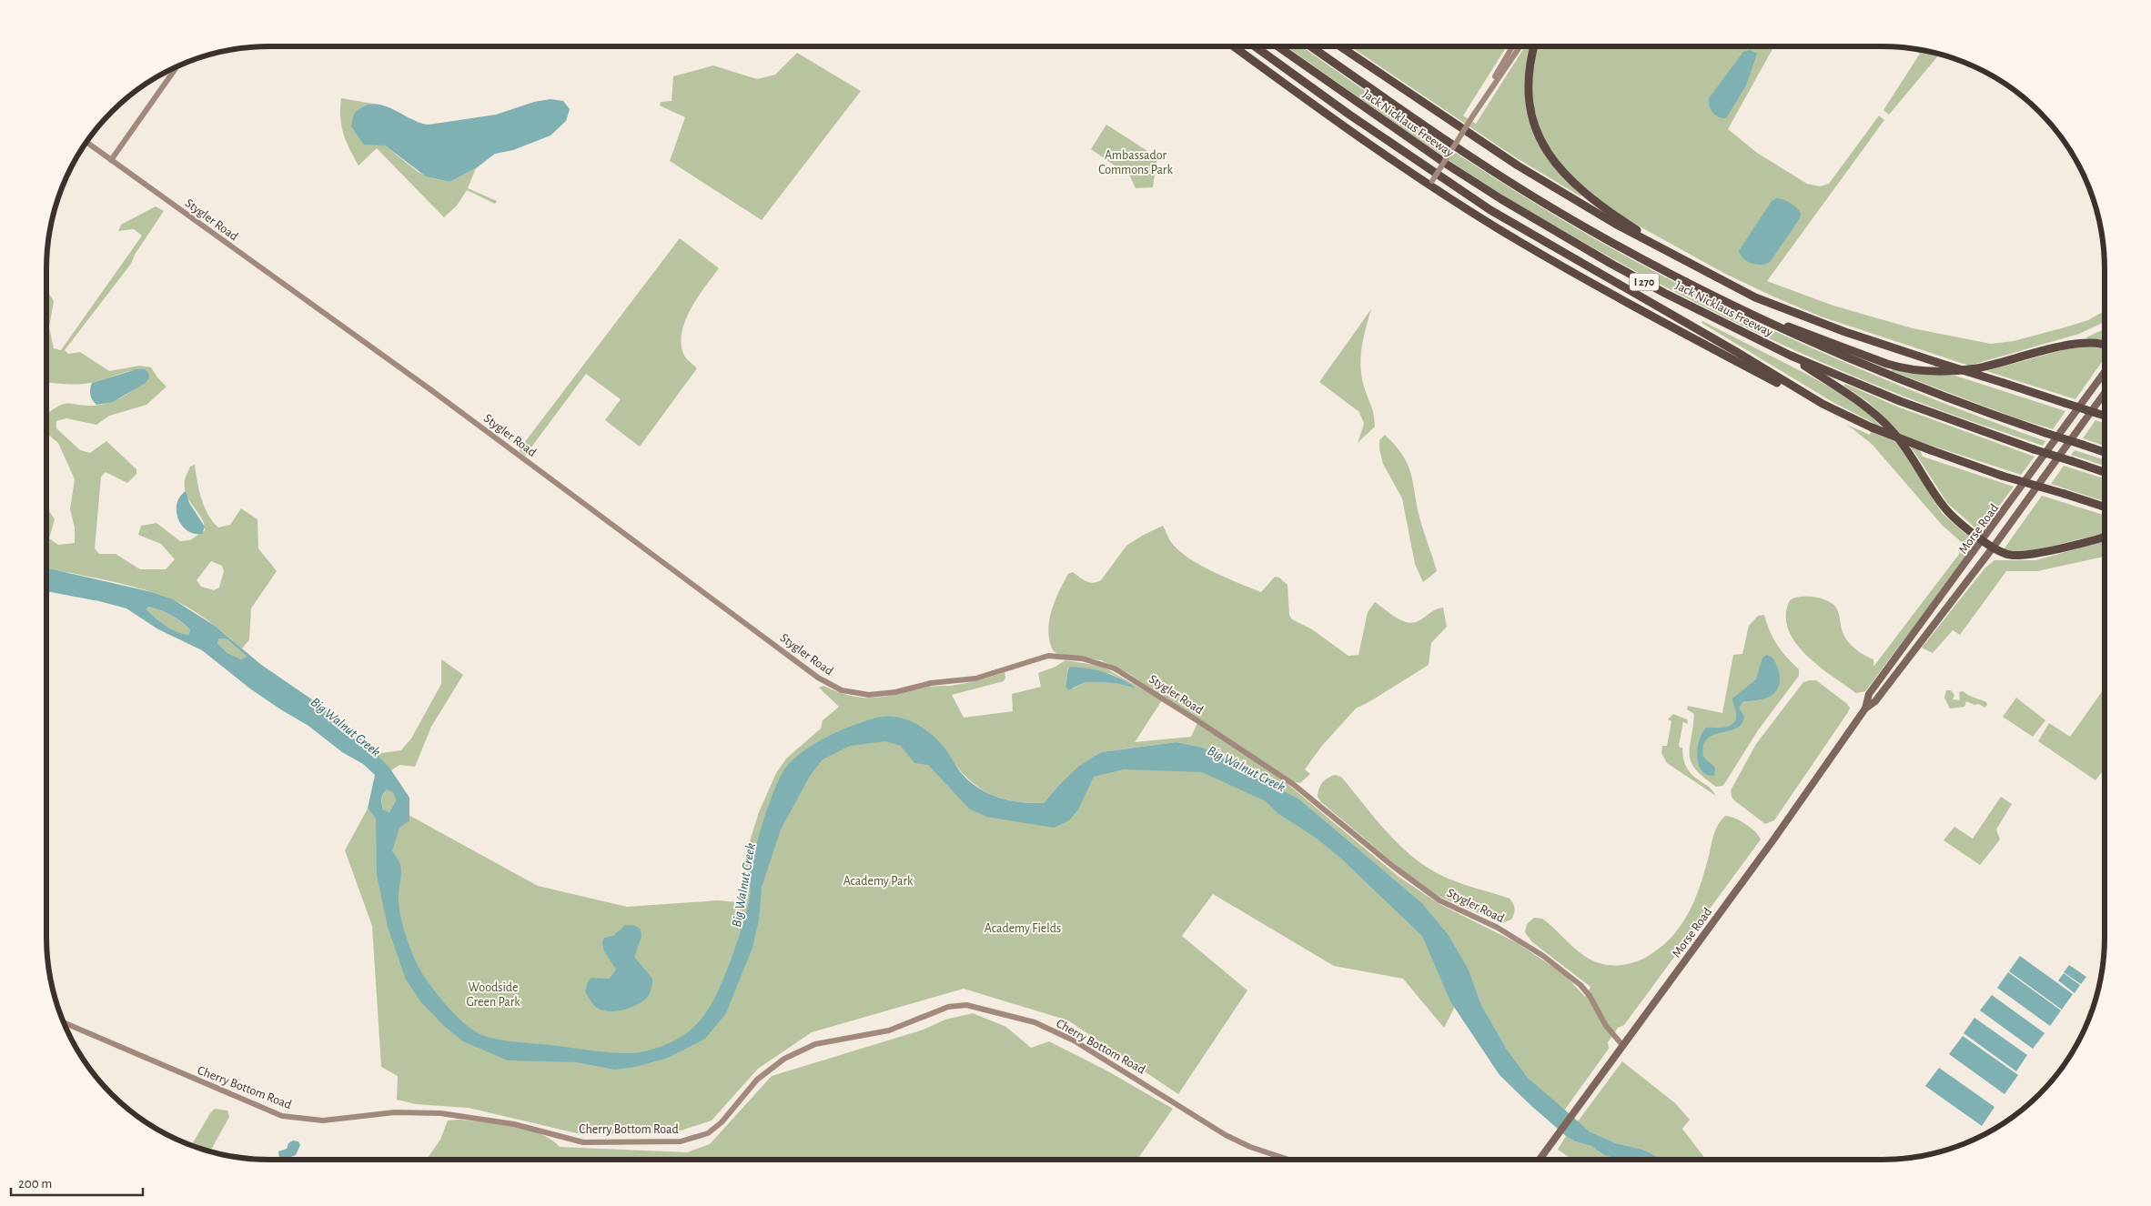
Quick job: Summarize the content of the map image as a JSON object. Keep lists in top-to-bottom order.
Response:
{
  "streets": {
    "highway": ["Jack Nicklaus Freeway", "I 270"],
    "main road": ["Stygler Road", "Morse Road", "Cherry Bottom Road"]
  },
  "crossings": [
    ["Stygler Road", "Morse Road"]
  ],
  "water": ["Big Walnut Creek"],
  "parks": [
    "Ambassador Commons Park",
    "Academy Park",
    "Academy Fields",
    "Woodside Green Park"
  ],
  "scale_bar": "200 m"
}
